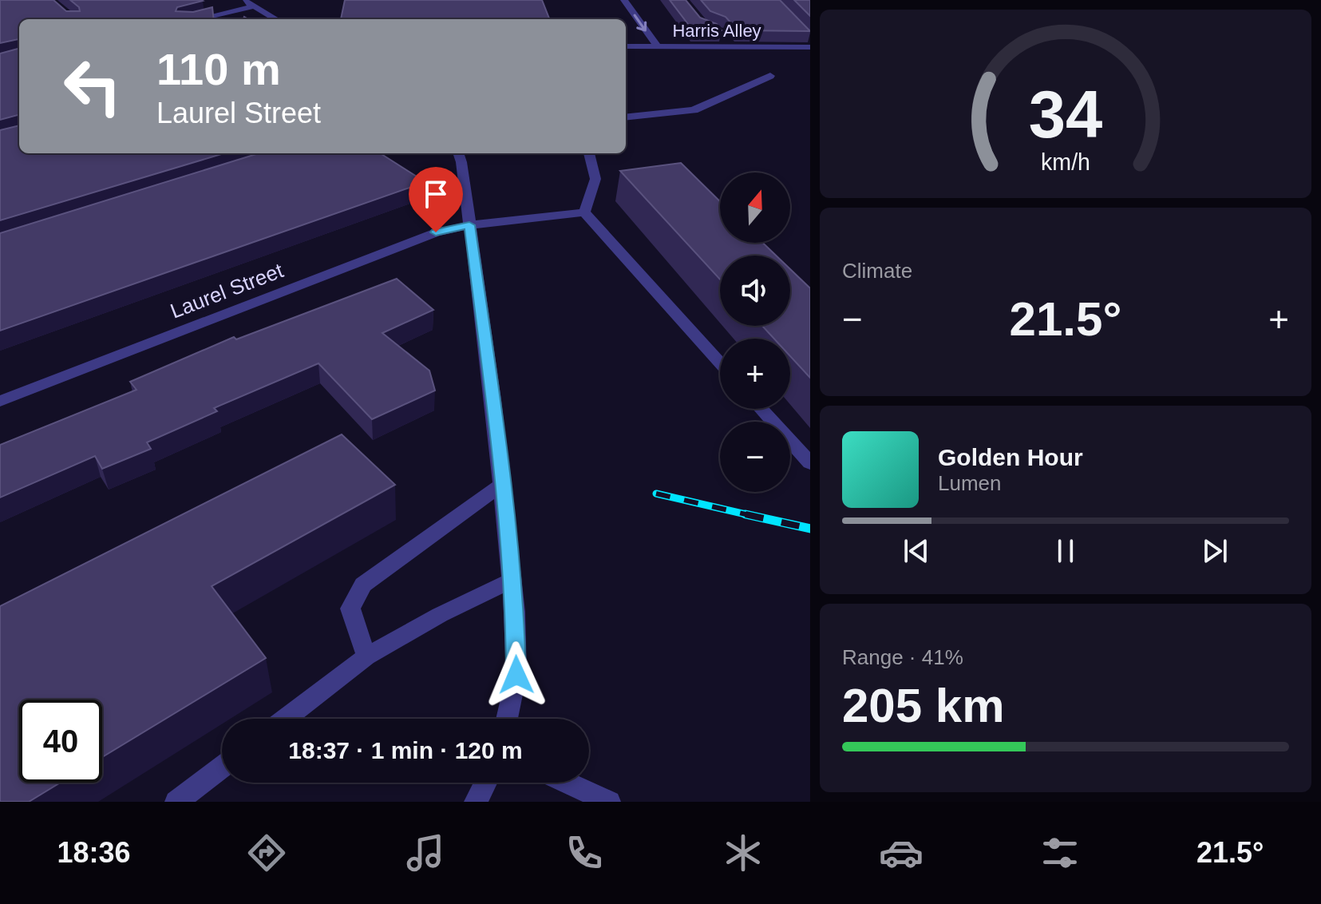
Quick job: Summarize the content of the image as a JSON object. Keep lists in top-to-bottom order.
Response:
{
  "streets": {
    "street": ["Harris Alley", "Laurel Street"]
  },
  "north": "top",
  "page": {
    "turn": ["110 m", "Laurel Street"],
    "map_buttons": ["+", "−"],
    "tile": [
      "Climate",
      ["Range · 41%", "205 km"]
    ],
    "heat": ["−", "21.5°", "+"],
    "song": ["Golden Hour", "Lumen"],
    "limit": "40",
    "trip": "18:37 · 1 min · 120 m",
    "tabs": ["18:36", "21.5°"],
    "gauge": ["34", "km/h"]
  }
}
